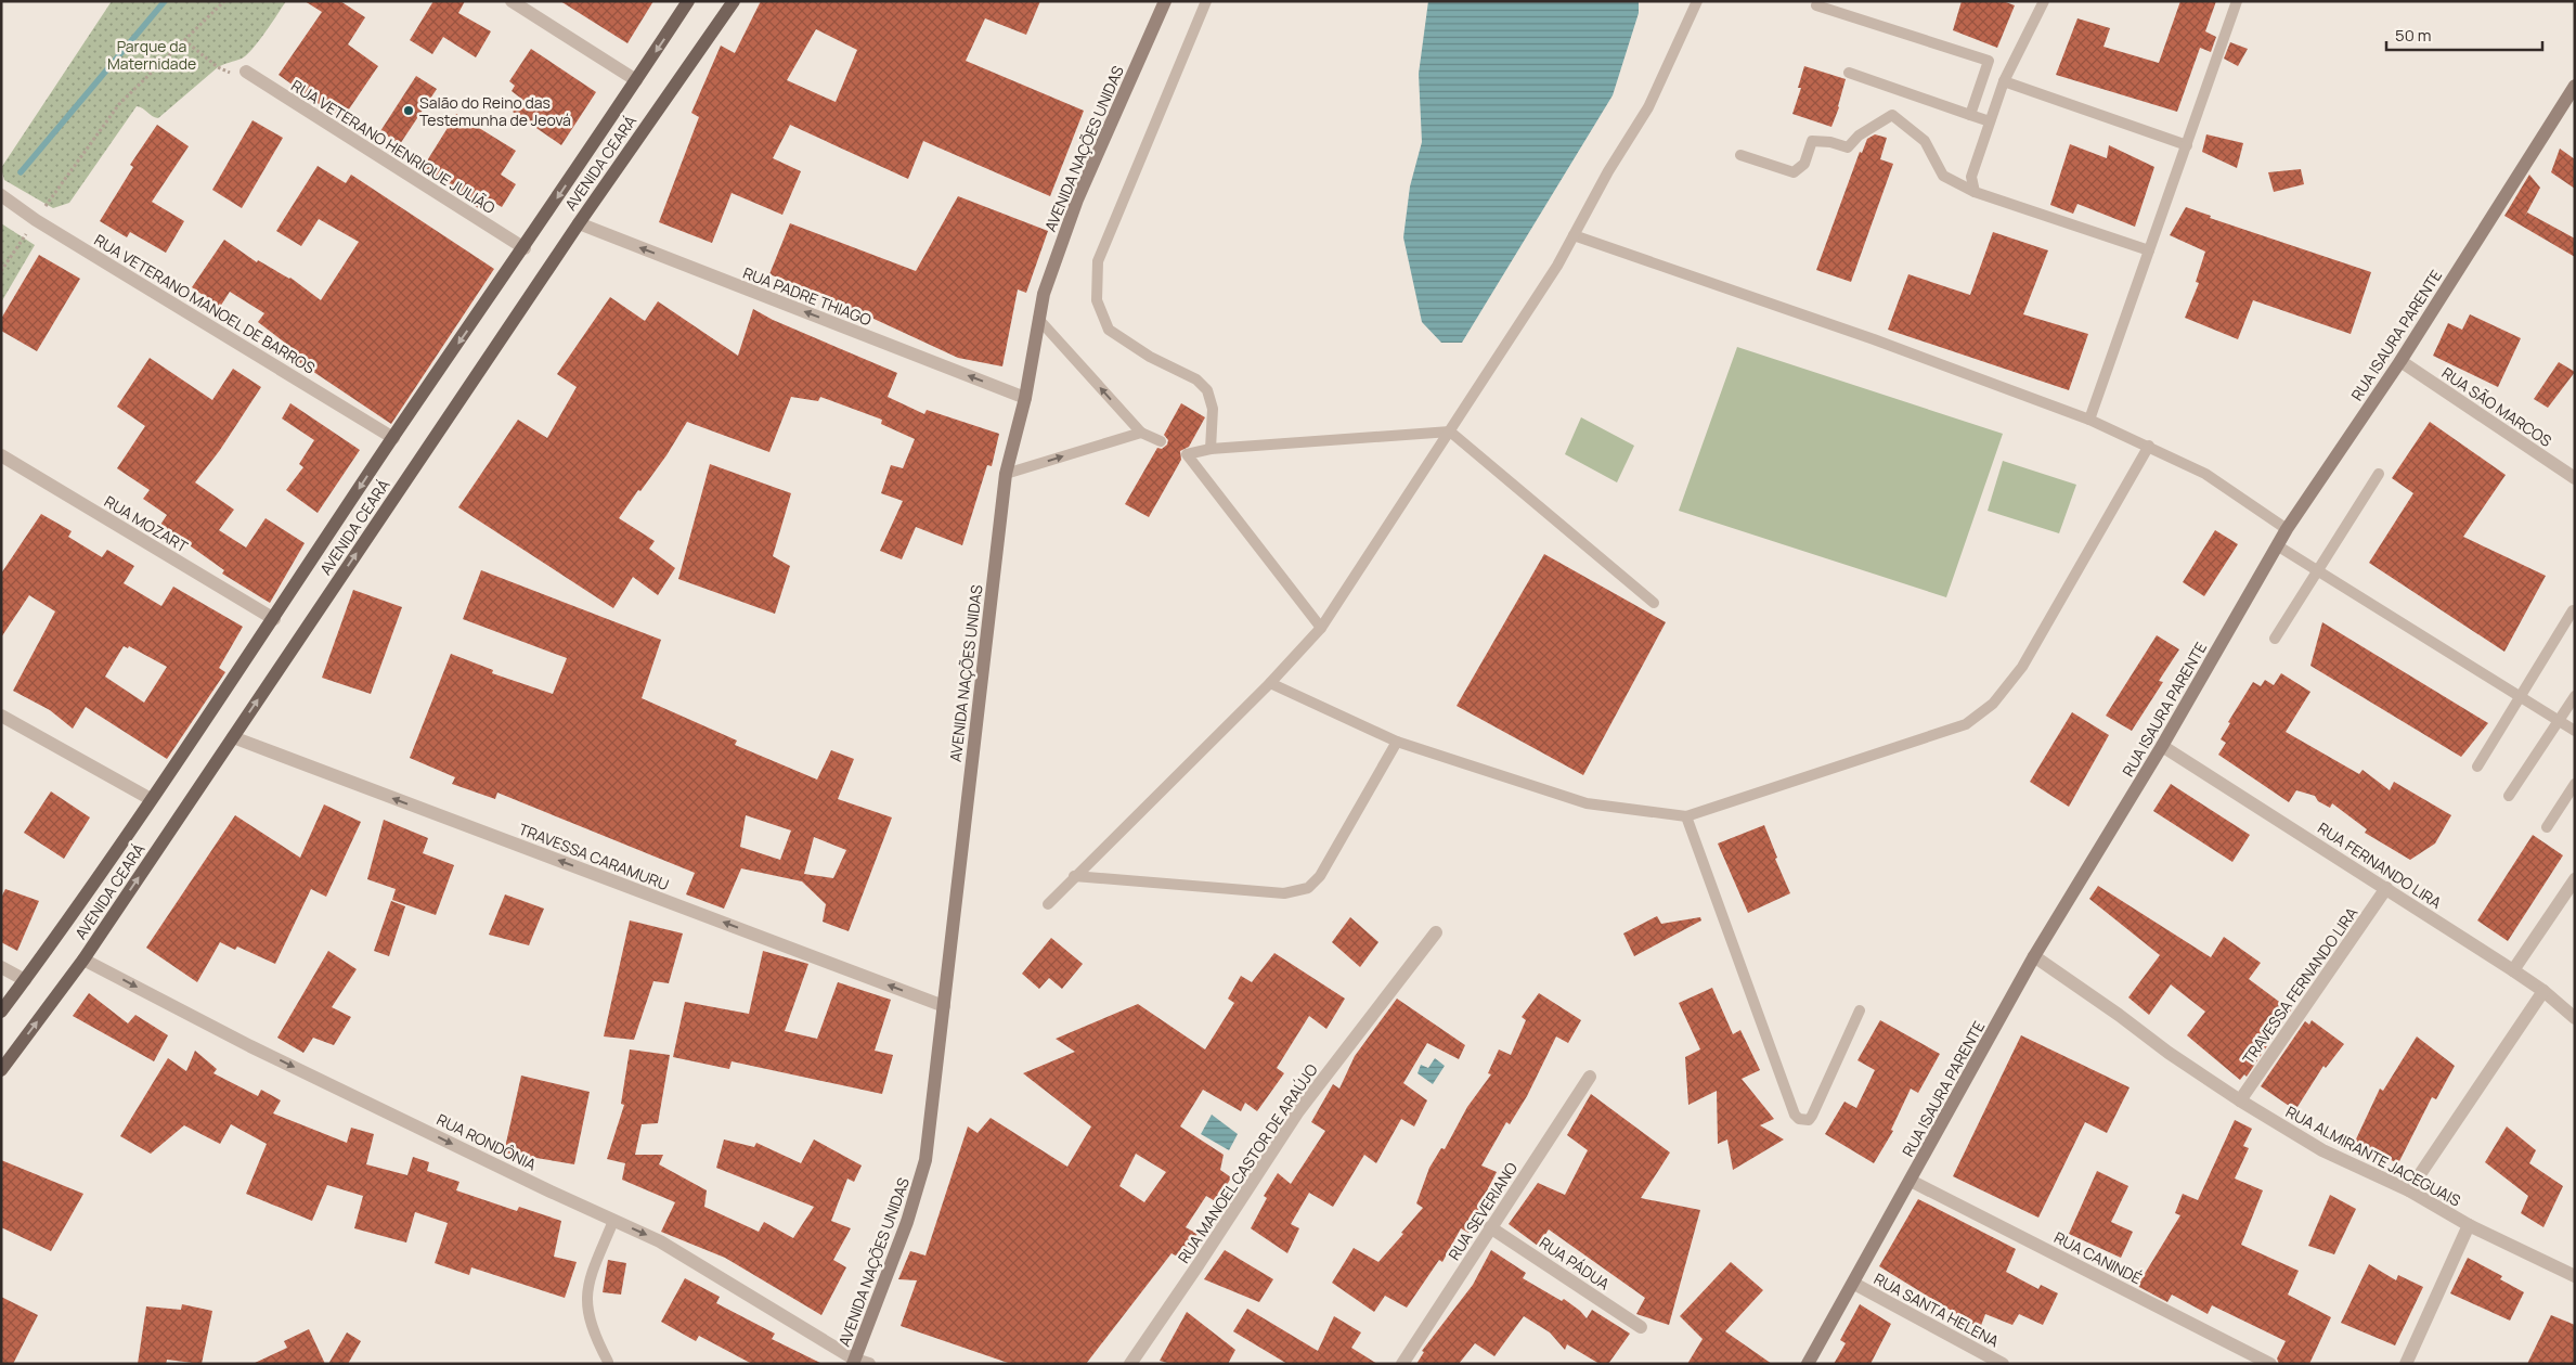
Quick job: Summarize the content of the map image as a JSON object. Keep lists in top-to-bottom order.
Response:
{
  "streets": {
    "main road": ["AVENIDA CEARÁ"],
    "street": [
      "RUA VETERANO HENRIQUE JULIÃO",
      "AVENIDA NAÇÕES UNIDAS",
      "RUA PADRE THIAGO",
      "RUA VETERANO MANOEL DE BARROS",
      "RUA ISAURA PARENTE",
      "RUA SÃO MARCOS",
      "RUA MOZART",
      "TRAVESSA CARAMURU",
      "RUA FERNANDO LIRA",
      "TRAVESSA FERNANDO LIRA",
      "RUA RONDÔNIA",
      "RUA ALMIRANTE JACEGUAIS",
      "RUA MANOEL CASTOR DE ARAÚJO",
      "RUA SEVERIANO",
      "RUA CANINDÉ",
      "RUA PÁDUA",
      "RUA SANTA HELENA"
    ]
  },
  "crossings": [
    ["RUA VETERANO HENRIQUE JULIÃO", "AVENIDA CEARÁ"],
    ["AVENIDA NAÇÕES UNIDAS", "RUA PADRE THIAGO"],
    ["AVENIDA NAÇÕES UNIDAS", "TRAVESSA CARAMURU"],
    ["AVENIDA NAÇÕES UNIDAS", "RUA RONDÔNIA"],
    ["AVENIDA CEARÁ", "RUA PADRE THIAGO"],
    ["AVENIDA CEARÁ", "RUA VETERANO MANOEL DE BARROS"],
    ["AVENIDA CEARÁ", "RUA MOZART"],
    ["AVENIDA CEARÁ", "TRAVESSA CARAMURU"],
    ["AVENIDA CEARÁ", "RUA RONDÔNIA"],
    ["RUA ISAURA PARENTE", "RUA SÃO MARCOS"],
    ["RUA ISAURA PARENTE", "RUA FERNANDO LIRA"],
    ["RUA ISAURA PARENTE", "RUA ALMIRANTE JACEGUAIS"],
    ["RUA ISAURA PARENTE", "RUA CANINDÉ"],
    ["RUA ISAURA PARENTE", "RUA SANTA HELENA"],
    ["RUA FERNANDO LIRA", "TRAVESSA FERNANDO LIRA"],
    ["TRAVESSA FERNANDO LIRA", "RUA ALMIRANTE JACEGUAIS"],
    ["RUA SEVERIANO", "RUA PÁDUA"]
  ],
  "one_way": ["RUA PADRE THIAGO", "TRAVESSA CARAMURU", "RUA RONDÔNIA"],
  "parks": ["Parque da Maternidade"],
  "places": ["Salão do Reino das Testemunha de Jeová"],
  "scale_bar": "50 m"
}
